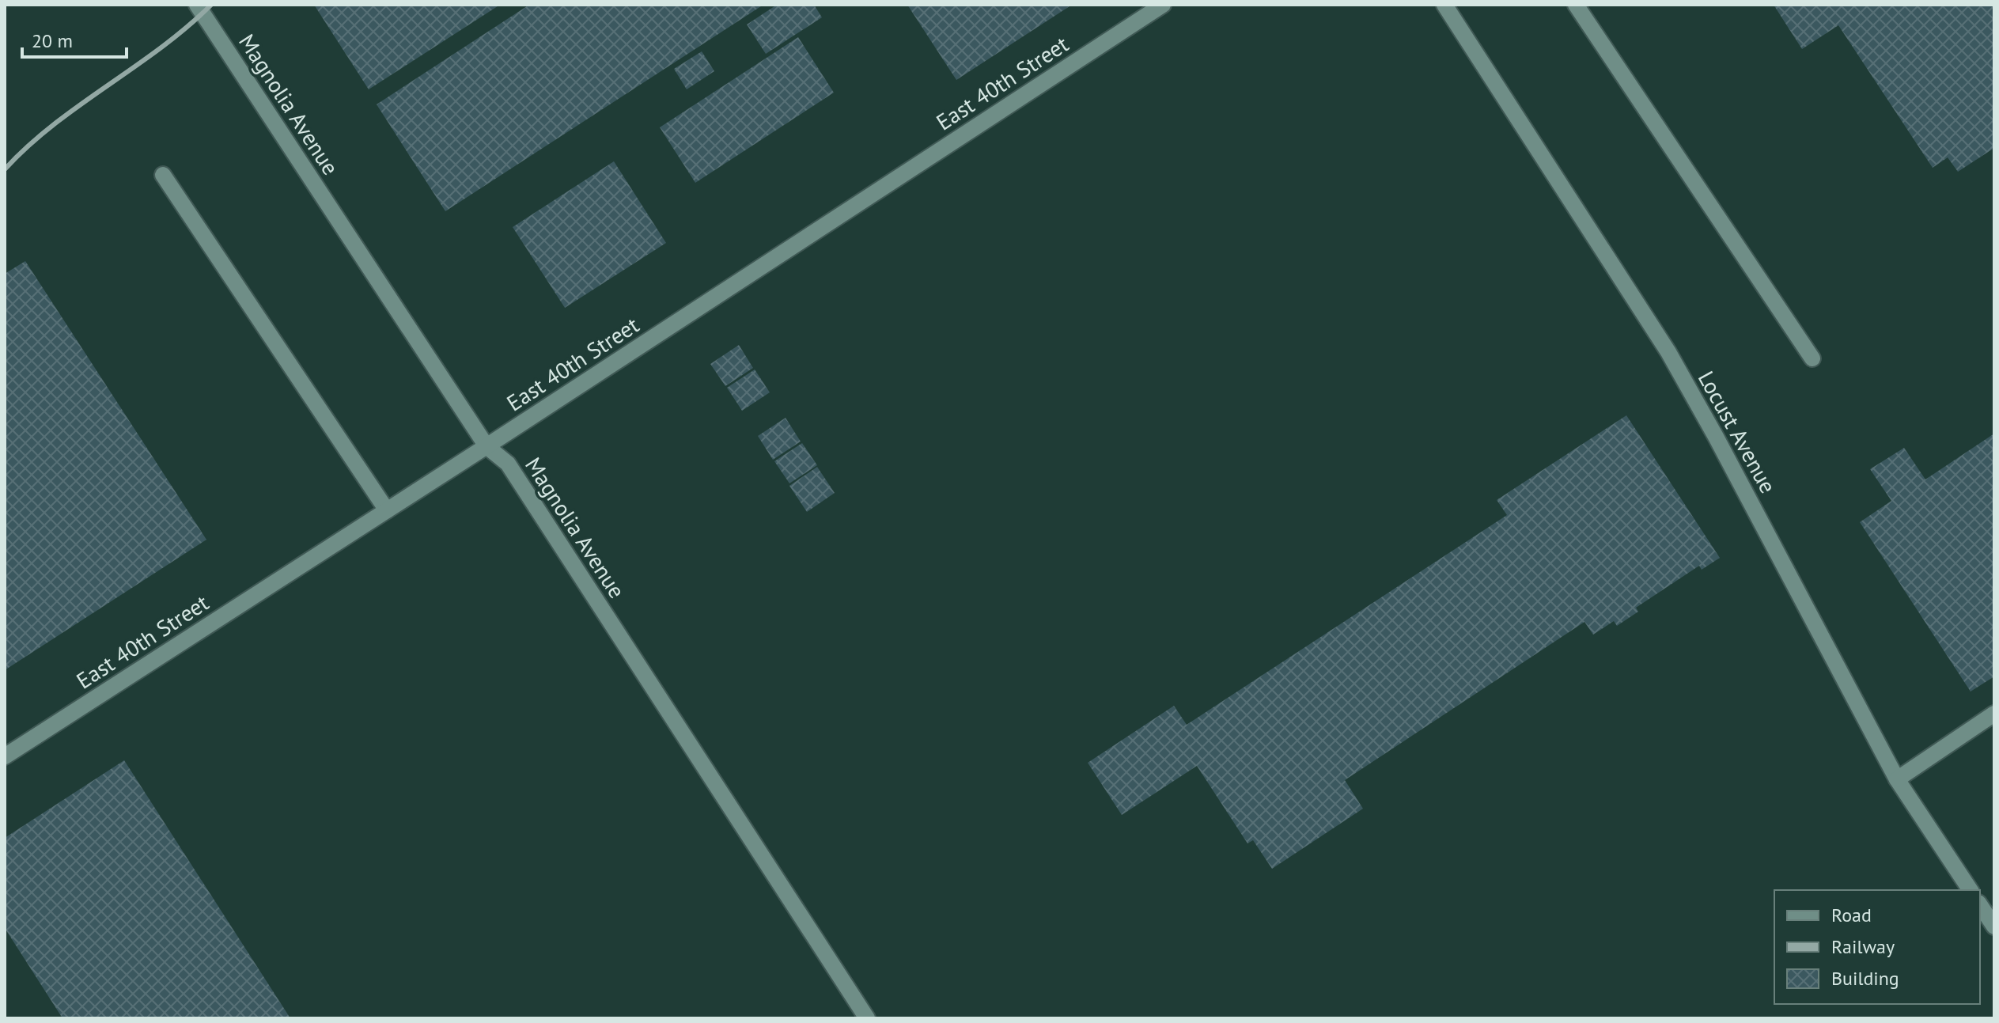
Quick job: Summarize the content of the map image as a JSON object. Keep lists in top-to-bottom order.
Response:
{
  "streets": {
    "street": ["East 40th Street", "Magnolia Avenue", "Locust Avenue"]
  },
  "crossings": [
    ["East 40th Street", "Magnolia Avenue"]
  ],
  "legend": ["Road", "Railway", "Building"],
  "scale_bar": "20 m"
}
